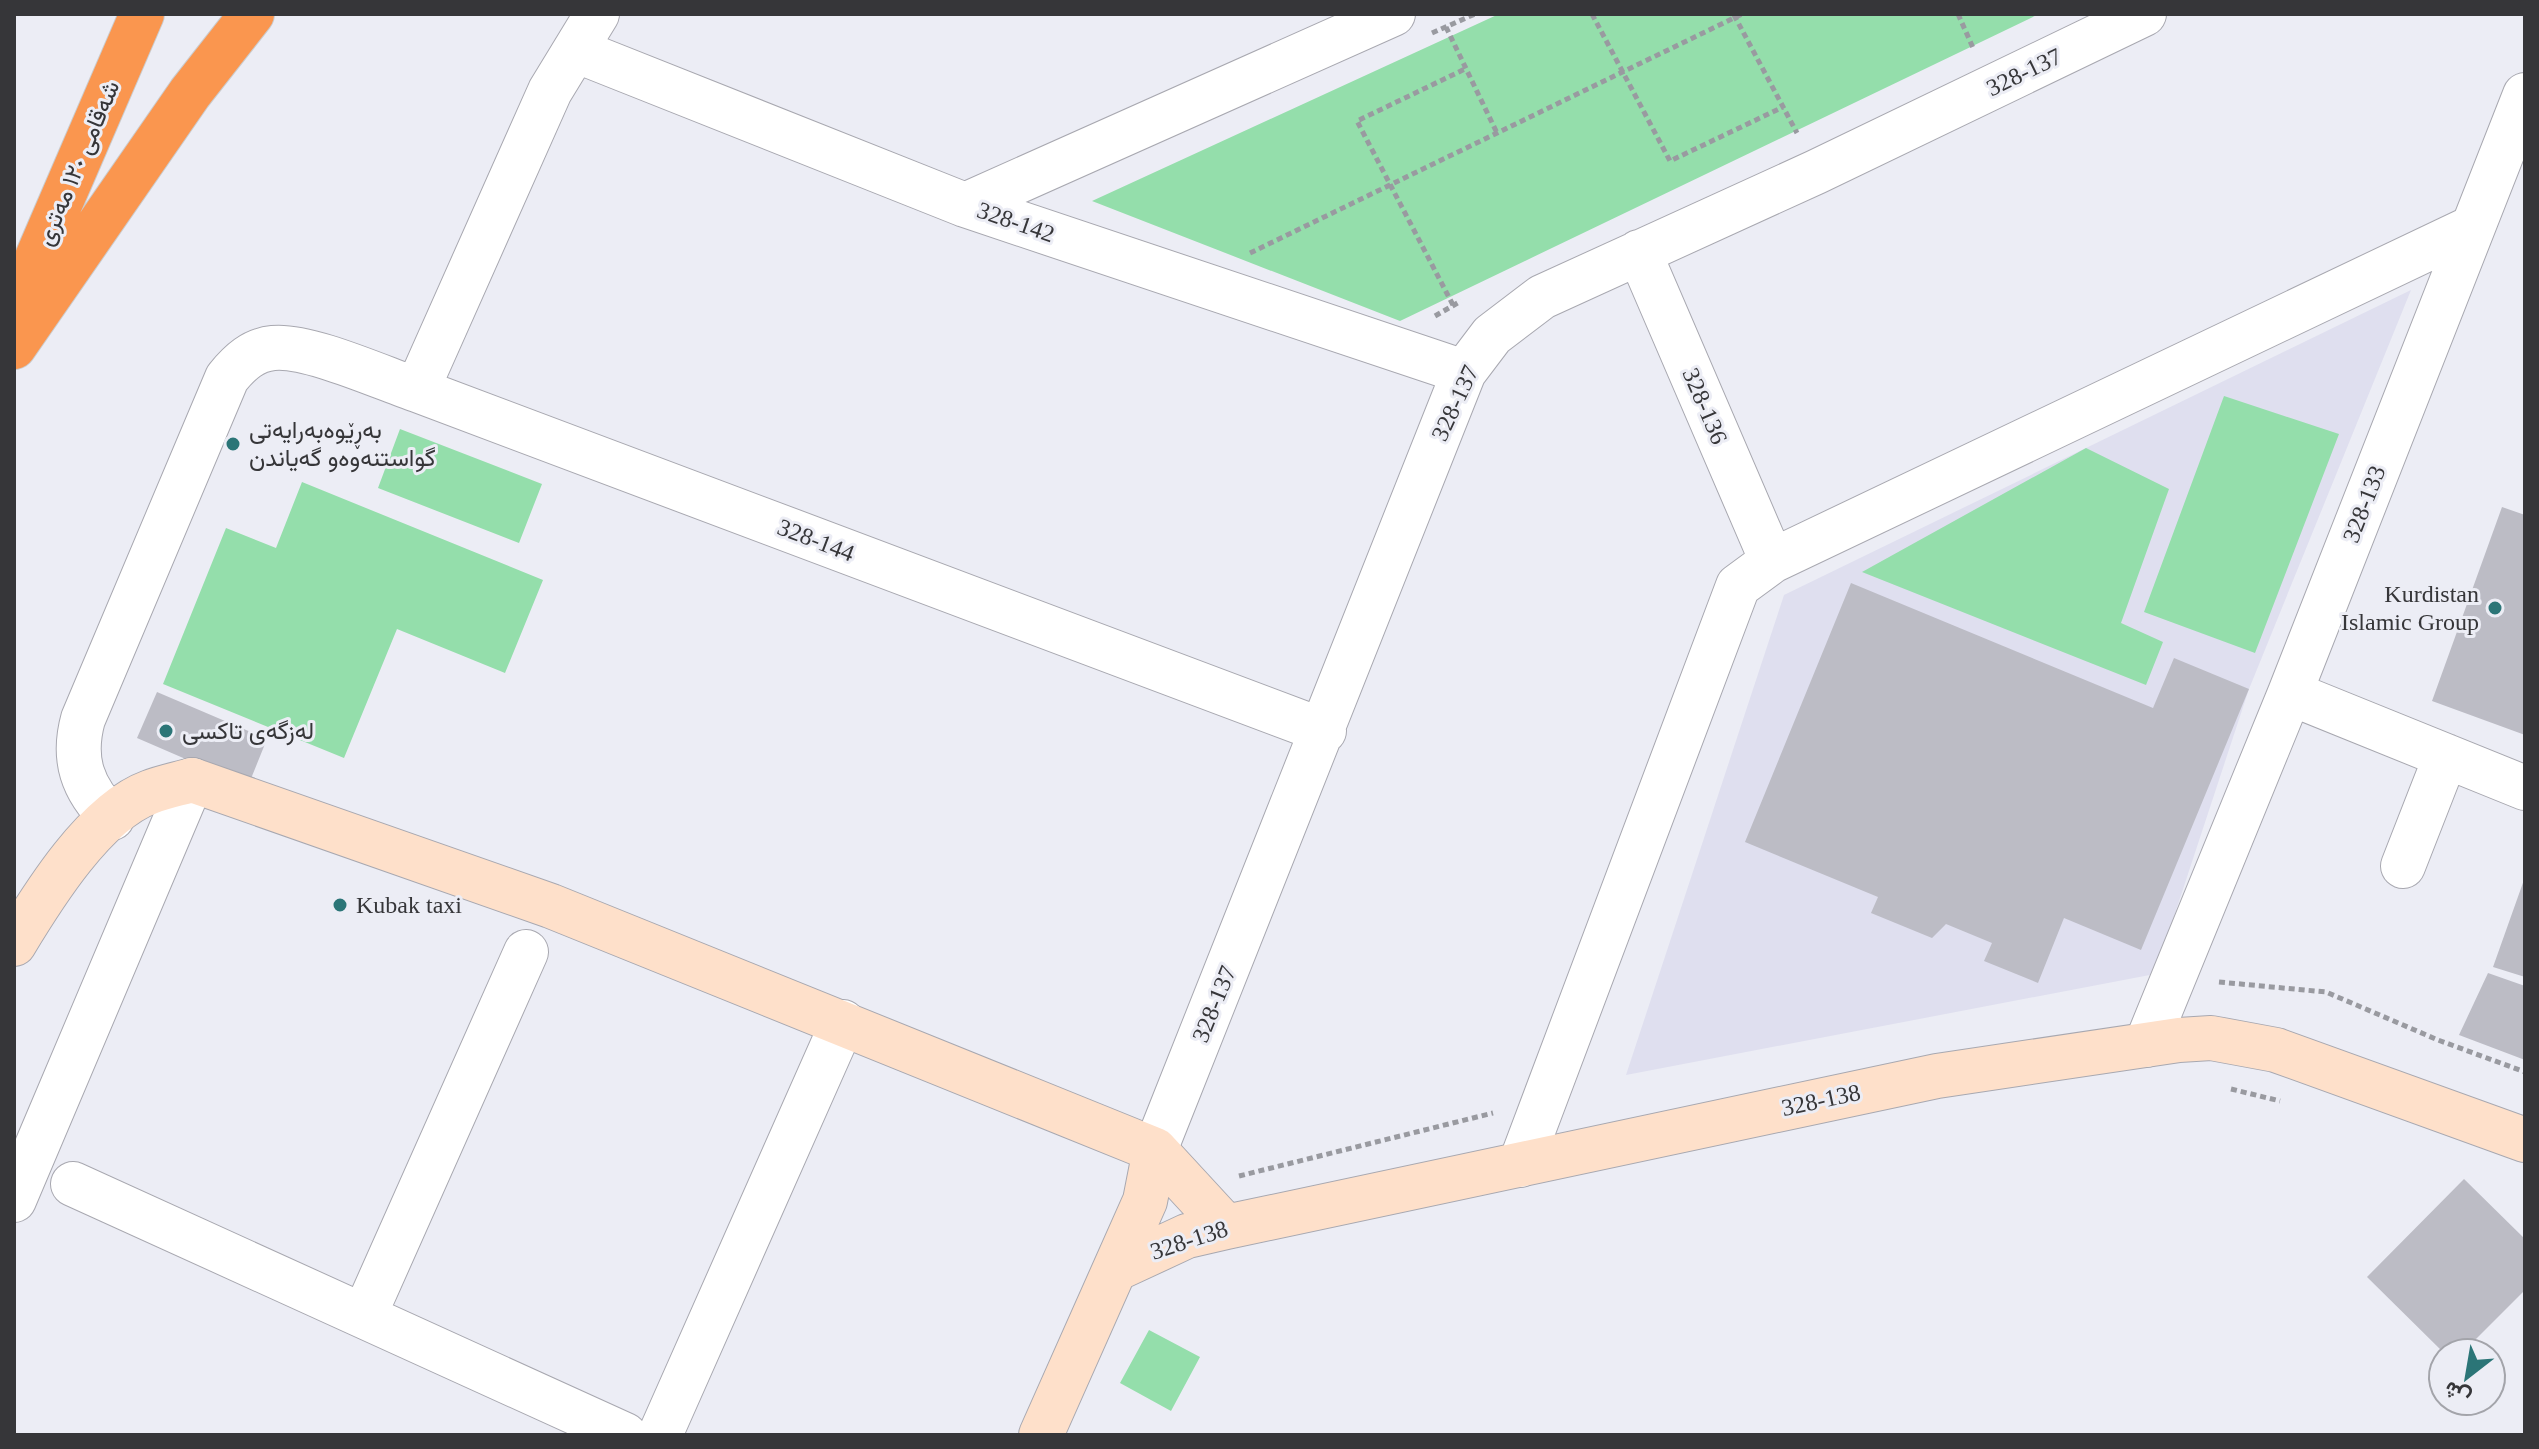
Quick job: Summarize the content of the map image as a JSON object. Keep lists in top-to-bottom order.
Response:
{
  "streets": {
    "highway": ["شەقامی ١٢٠ مەتری"],
    "street": [
      "328-137",
      "328-142",
      "328-136",
      "328-133",
      "328-144",
      "328-138"
    ]
  },
  "crossings": [
    ["328-137", "328-142"],
    ["328-137", "328-136"],
    ["328-137", "328-144"],
    ["328-133", "328-138"]
  ],
  "places": [
    "بەڕێوەبەرایەتی گواستنەوەو گەیاندن",
    "Kurdistan Islamic Group",
    "لەزگەی تاکسی",
    "Kubak taxi"
  ],
  "north": "bottom left"
}
